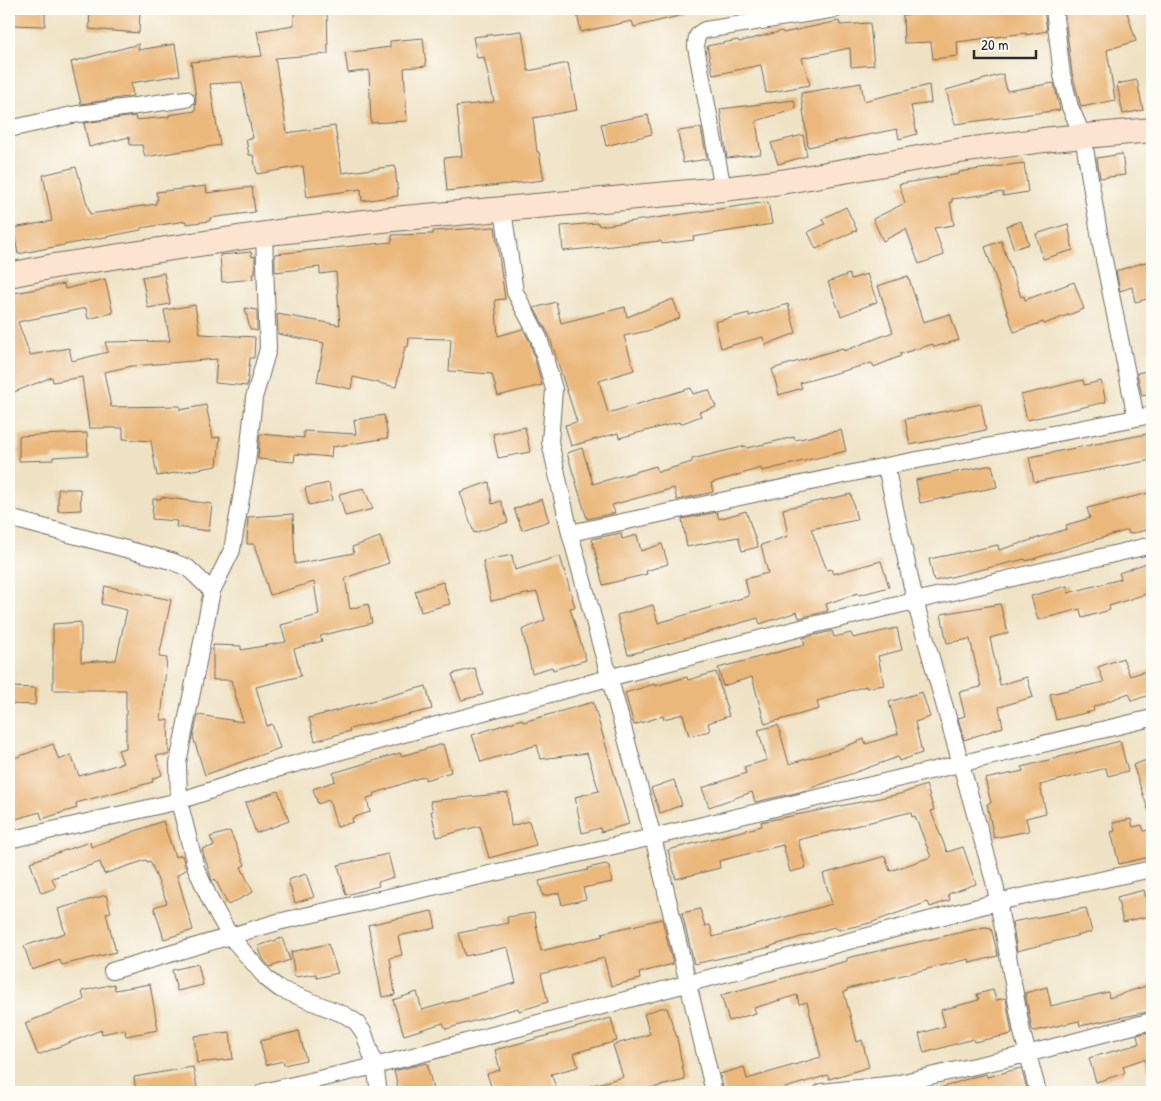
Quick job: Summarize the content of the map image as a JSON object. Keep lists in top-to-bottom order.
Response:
{
  "scale_bar": "20 m"
}
